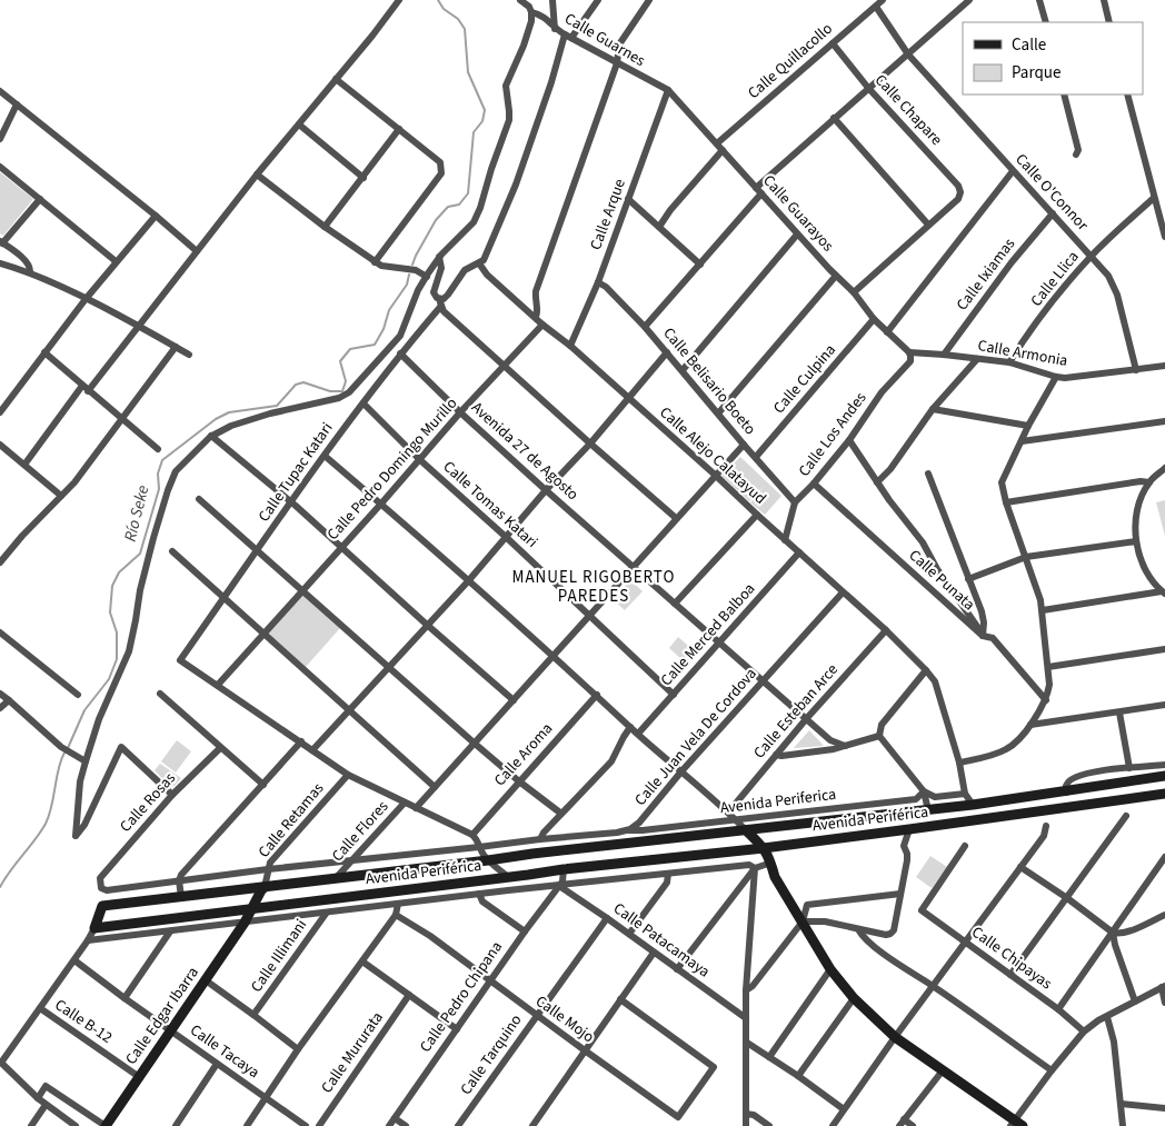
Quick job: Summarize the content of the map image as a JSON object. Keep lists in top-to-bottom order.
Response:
{
  "streets": {
    "street": [
      "Calle Guarnes",
      "Calle Quillacollo",
      "Calle Chapare",
      "Calle O'Connor",
      "Calle Guarayos",
      "Calle Arque",
      "Calle Ixiamas",
      "Calle Llica",
      "Calle Armonia",
      "Calle Culpina",
      "Calle Belisario Boeto",
      "Calle Los Andes",
      "Avenida 27 de Agosto",
      "Calle Alejo Calatayud",
      "Calle Pedro Domingo Murillo",
      "Calle Tupac Katari",
      "Calle Tomas Katari",
      "Calle Punata",
      "Calle Merced Balboa",
      "Calle Esteban Arce",
      "Calle Juan Vela De Cordova",
      "Calle Aroma",
      "Avenida Periferica",
      "Calle Rosas",
      "Avenida Periférica",
      "Calle Retamas",
      "Calle Flores",
      "Calle Patacamaya",
      "Calle Illimani",
      "Calle Chipayas",
      "Calle Pedro Chipana",
      "Calle Edgar Ibarra",
      "Calle Mojo",
      "Calle B-12",
      "Calle Tacaya",
      "Calle Mururata",
      "Calle Tarquino"
    ]
  },
  "crossings": [
    ["Calle Guarnes", "Calle Guarayos"],
    ["Calle Guarnes", "Calle Arque"],
    ["Calle Quillacollo", "Calle Chapare"],
    ["Calle Quillacollo", "Calle O'Connor"],
    ["Calle Quillacollo", "Calle Guarayos"],
    ["Calle O'Connor", "Calle Ixiamas"],
    ["Calle O'Connor", "Calle Llica"],
    ["Calle O'Connor", "Calle Armonia"],
    ["Calle Guarayos", "Calle Arque"],
    ["Calle Guarayos", "Calle Armonia"],
    ["Calle Guarayos", "Calle Culpina"],
    ["Calle Guarayos", "Calle Los Andes"],
    ["Calle Arque", "Calle Belisario Boeto"],
    ["Calle Arque", "Calle Alejo Calatayud"],
    ["Calle Ixiamas", "Calle Armonia"],
    ["Calle Llica", "Calle Armonia"],
    ["Calle Armonia", "Calle Los Andes"],
    ["Calle Culpina", "Calle Belisario Boeto"],
    ["Calle Belisario Boeto", "Calle Los Andes"],
    ["Calle Los Andes", "Calle Punata"],
    ["Avenida 27 de Agosto", "Calle Pedro Domingo Murillo"],
    ["Avenida 27 de Agosto", "Calle Tupac Katari"],
    ["Avenida 27 de Agosto", "Calle Merced Balboa"],
    ["Avenida 27 de Agosto", "Calle Esteban Arce"],
    ["Avenida 27 de Agosto", "Calle Juan Vela De Cordova"],
    ["Calle Alejo Calatayud", "Calle Pedro Domingo Murillo"],
    ["Calle Alejo Calatayud", "Calle Tupac Katari"],
    ["Calle Alejo Calatayud", "Calle Merced Balboa"],
    ["Calle Alejo Calatayud", "Calle Esteban Arce"],
    ["Calle Alejo Calatayud", "Calle Juan Vela De Cordova"],
    ["Calle Pedro Domingo Murillo", "Calle Tupac Katari"],
    ["Calle Pedro Domingo Murillo", "Calle Tomas Katari"],
    ["Calle Tupac Katari", "Calle Tomas Katari"],
    ["Calle Tomas Katari", "Calle Merced Balboa"],
    ["Calle Juan Vela De Cordova", "Avenida Periferica"],
    ["Avenida Periférica", "Calle Retamas"],
    ["Avenida Periférica", "Calle Flores"],
    ["Avenida Periférica", "Calle Edgar Ibarra"],
    ["Calle Retamas", "Calle Edgar Ibarra"],
    ["Calle Patacamaya", "Calle Pedro Chipana"],
    ["Calle Patacamaya", "Calle Tarquino"],
    ["Calle Pedro Chipana", "Calle Mojo"],
    ["Calle Edgar Ibarra", "Calle B-12"],
    ["Calle Edgar Ibarra", "Calle Tacaya"],
    ["Calle Mojo", "Calle Tarquino"]
  ],
  "districts": ["MANUEL RIGOBERTO PAREDES"],
  "water": ["Río Seke"],
  "legend": ["Calle", "Parque"]
}
